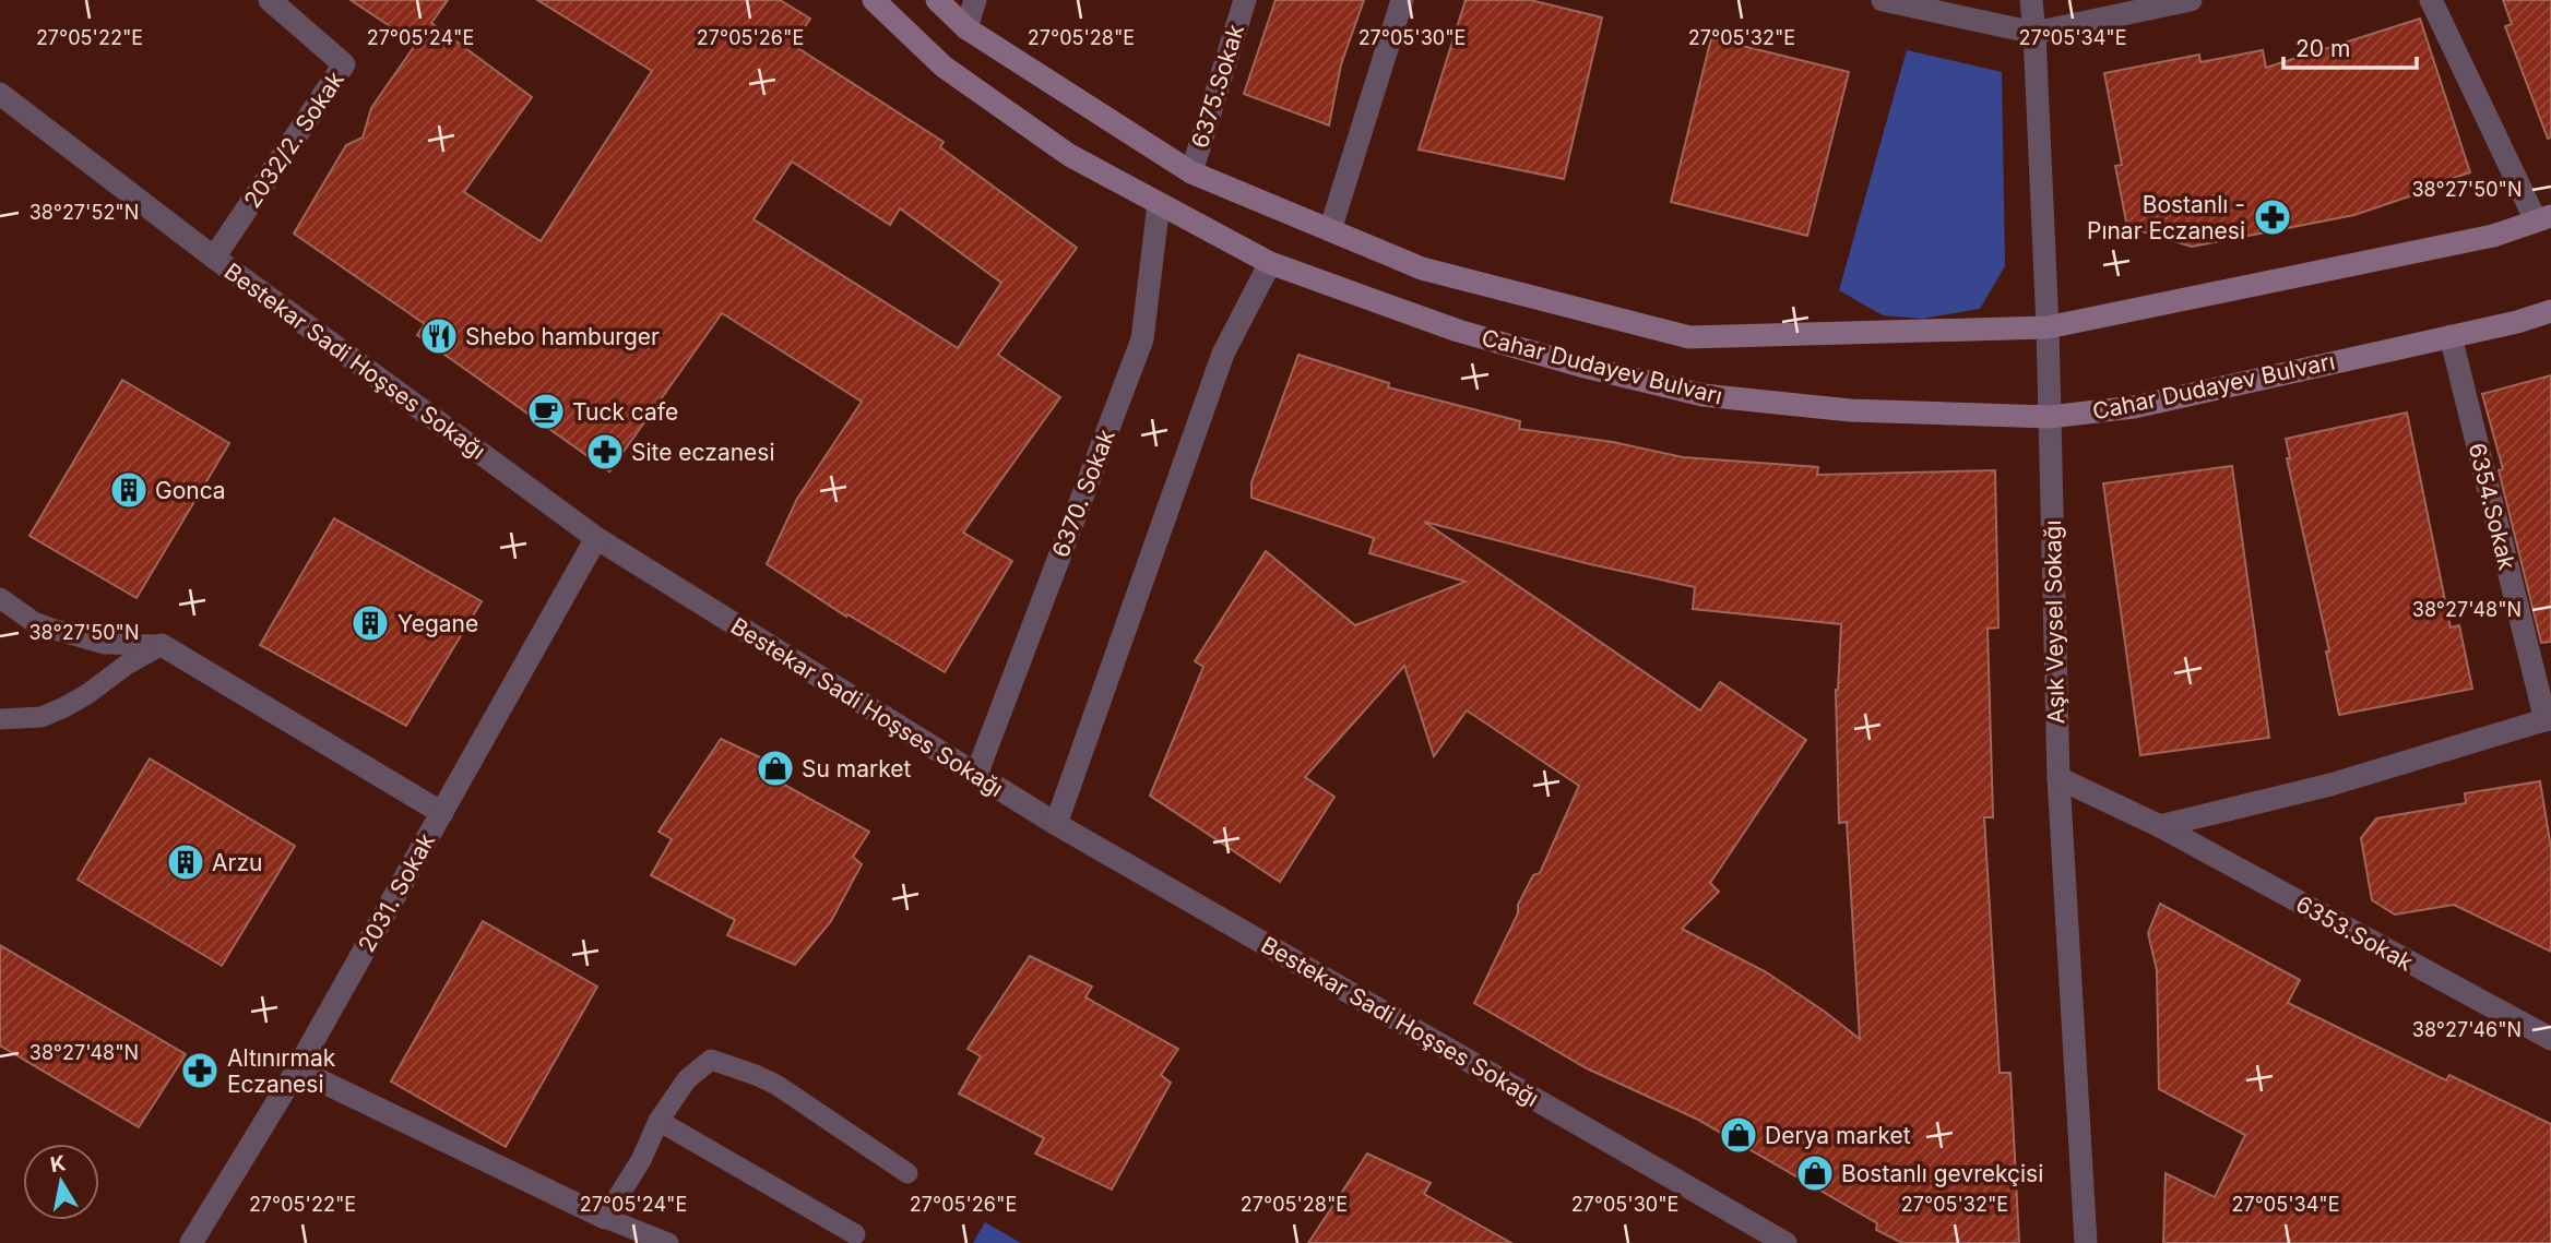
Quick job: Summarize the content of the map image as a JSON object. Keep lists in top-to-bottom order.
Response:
{
  "streets": {
    "main road": ["Cahar Dudayev Bulvarı"],
    "street": [
      "6375.Sokak",
      "2032/2. Sokak",
      "Bestekar Sadi Hoşses Sokağı",
      "6370. Sokak",
      "6354.Sokak",
      "Aşık Veysel Sokağı",
      "2031. Sokak",
      "6353.Sokak"
    ]
  },
  "crossings": [
    ["2032/2. Sokak", "Bestekar Sadi Hoşses Sokağı"],
    ["Bestekar Sadi Hoşses Sokağı", "6370. Sokak"],
    ["Bestekar Sadi Hoşses Sokağı", "2031. Sokak"],
    ["Cahar Dudayev Bulvarı", "6370. Sokak"],
    ["Cahar Dudayev Bulvarı", "6354.Sokak"],
    ["Cahar Dudayev Bulvarı", "Aşık Veysel Sokağı"],
    ["Aşık Veysel Sokağı", "6353.Sokak"]
  ],
  "places": {
    "pharmacy": ["Bostanlı - Pınar Eczanesi", "Site eczanesi", "Altınırmak Eczanesi"],
    "restaurant": ["Shebo hamburger"],
    "cafe": ["Tuck cafe"],
    "building": ["Gonca", "Yegane", "Arzu"],
    "shop": ["Su market", "Derya market", "Bostanlı gevrekçisi"]
  },
  "scale_bar": "20 m",
  "north": "top",
  "coordinates": [
    "27°05'22\"E",
    "27°05'24\"E",
    "27°05'26\"E",
    "27°05'28\"E",
    "27°05'30\"E",
    "27°05'32\"E",
    "27°05'34\"E",
    "38°27'50\"N",
    "38°27'52\"N",
    "38°27'48\"N",
    "38°27'46\"N"
  ]
}
